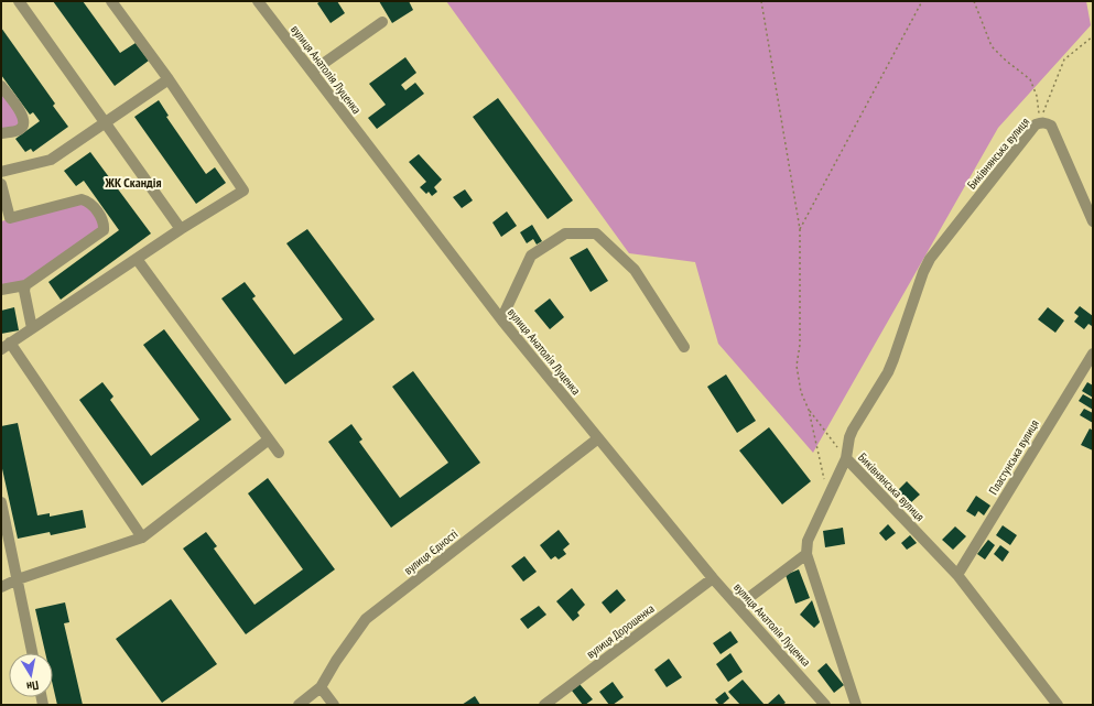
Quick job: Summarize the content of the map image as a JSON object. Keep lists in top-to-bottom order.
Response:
{
  "streets": {
    "street": [
      "вулиця Анатолія Луценка",
      "Биківнянська вулиця",
      "Пластунська вулиця",
      "вулиця Єдності",
      "вулиця Дорошенка"
    ]
  },
  "crossings": [
    ["вулиця Анатолія Луценка", "вулиця Єдності"],
    ["вулиця Анатолія Луценка", "вулиця Дорошенка"],
    ["Биківнянська вулиця", "Пластунська вулиця"]
  ],
  "districts": ["ЖК Скандія"],
  "north": "bottom"
}
